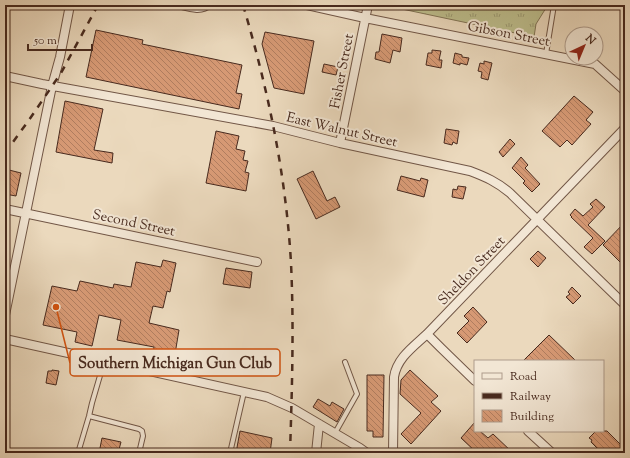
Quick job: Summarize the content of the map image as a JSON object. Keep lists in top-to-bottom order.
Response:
{
  "streets": {
    "street": [
      "Gibson Street",
      "Fisher Street",
      "East Walnut Street",
      "Second Street",
      "Sheldon Street"
    ]
  },
  "crossings": [
    ["Gibson Street", "Fisher Street"],
    ["Fisher Street", "East Walnut Street"],
    ["East Walnut Street", "Sheldon Street"]
  ],
  "places": ["Southern Michigan Gun Club"],
  "legend": ["Road", "Railway", "Building"],
  "scale_bar": "50 m",
  "north": "top right"
}
